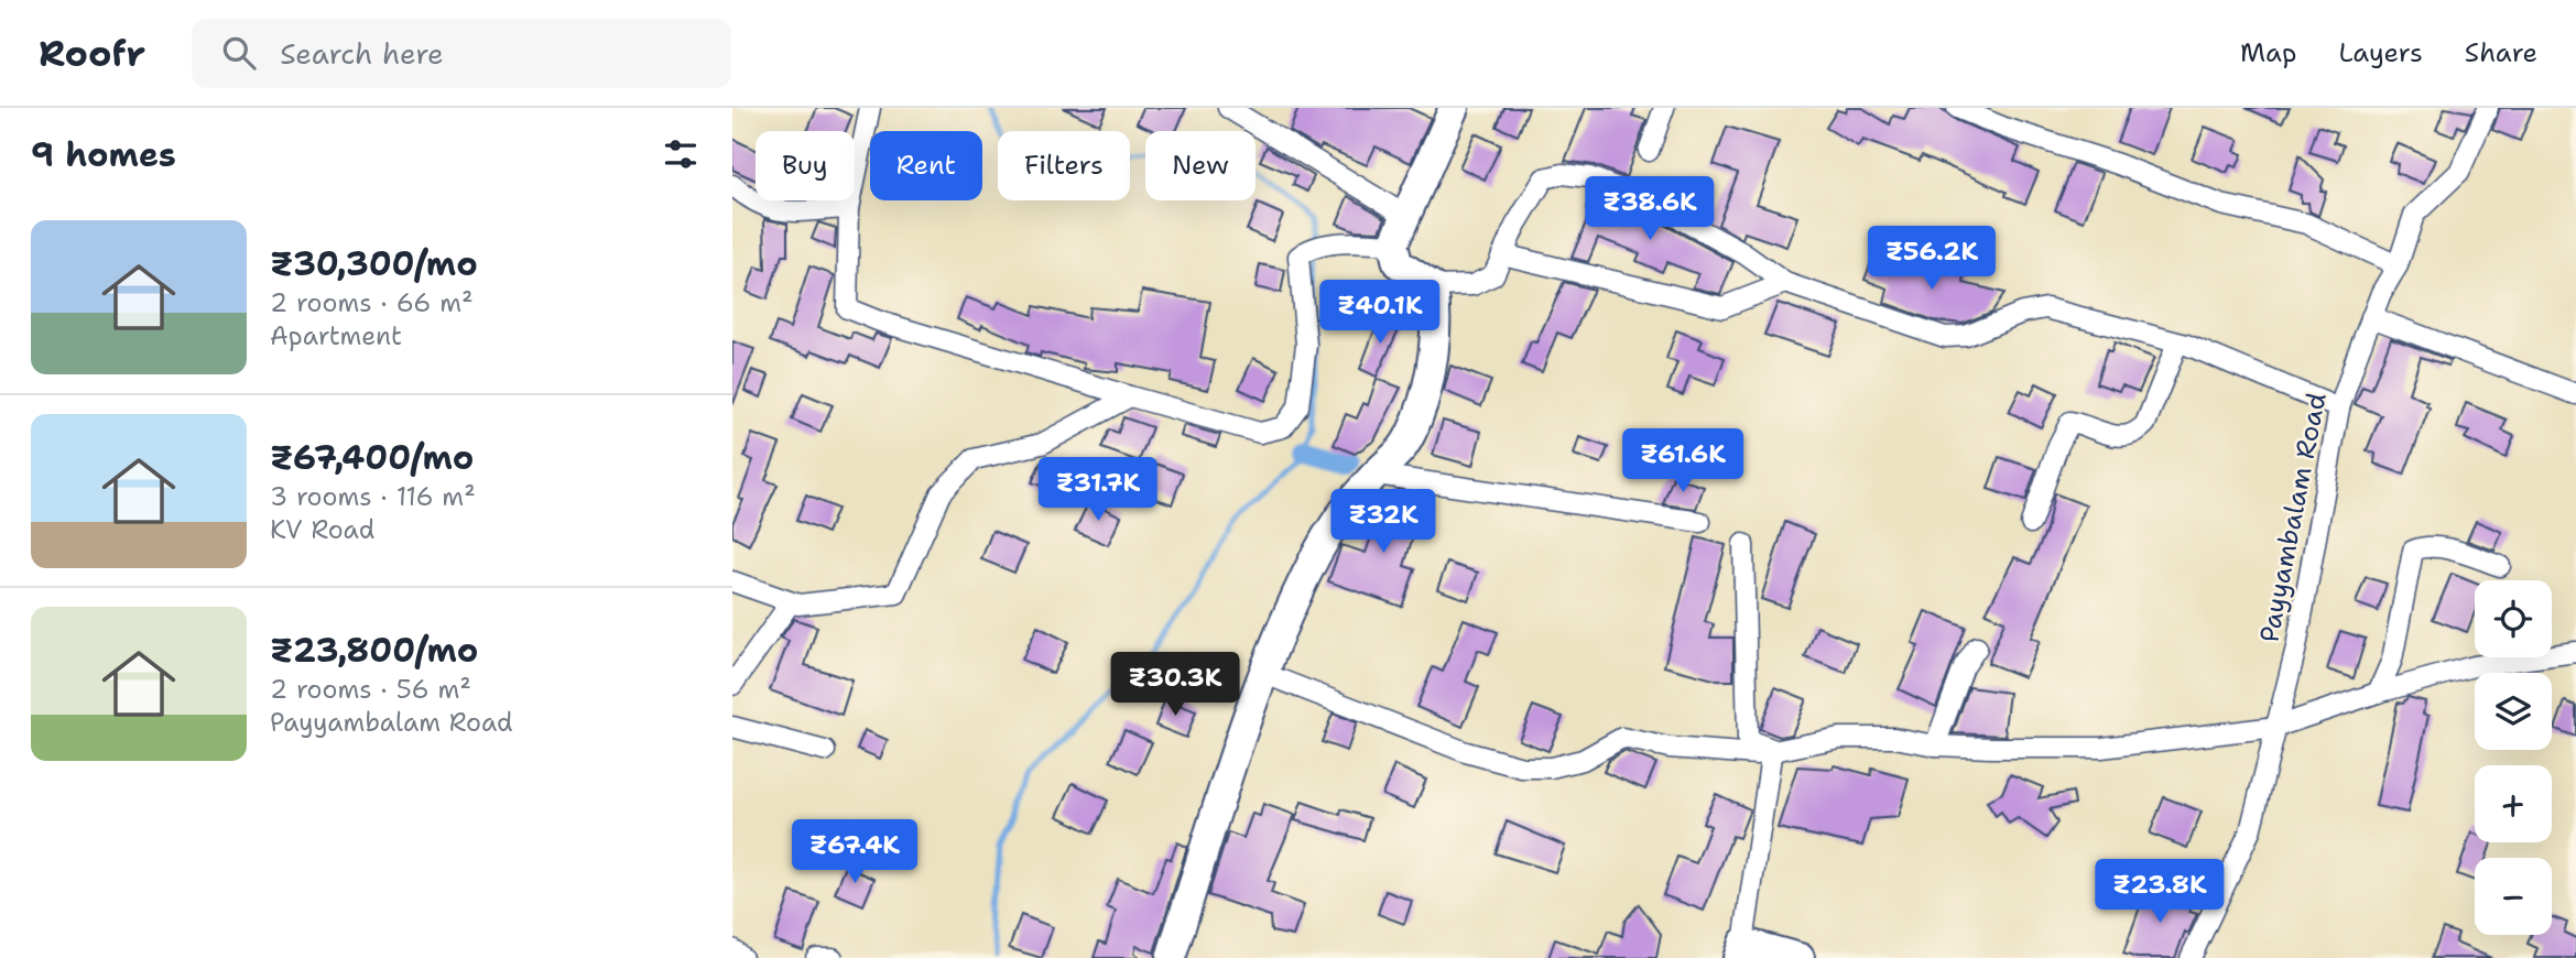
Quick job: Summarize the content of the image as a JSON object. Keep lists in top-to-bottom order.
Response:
{
  "streets": {
    "street": ["Payyambalam Road"]
  },
  "page": {
    "header": "Roofr",
    "search": "Search here",
    "nav": ["Map", "Layers", "Share"],
    "heading": "9 homes",
    "chip": [
      "Buy",
      "Rent",
      "Filters",
      "New"
    ],
    "price": [
      "₹38.6K",
      "₹56.2K",
      "₹40.1K",
      "₹61.6K",
      "₹31.7K",
      "₹32K",
      "₹30.3K",
      "₹67.4K",
      "₹23.8K"
    ],
    "list": [
      {
        "name": "₹30,300/mo",
        "note": "2 rooms · 66 m² · Apartment"
      },
      {
        "name": "₹67,400/mo",
        "note": "3 rooms · 116 m² · KV Road"
      },
      {
        "name": "₹23,800/mo",
        "note": "2 rooms · 56 m² · Payyambalam Road"
      }
    ],
    "map_buttons": ["+", "−"]
  }
}
